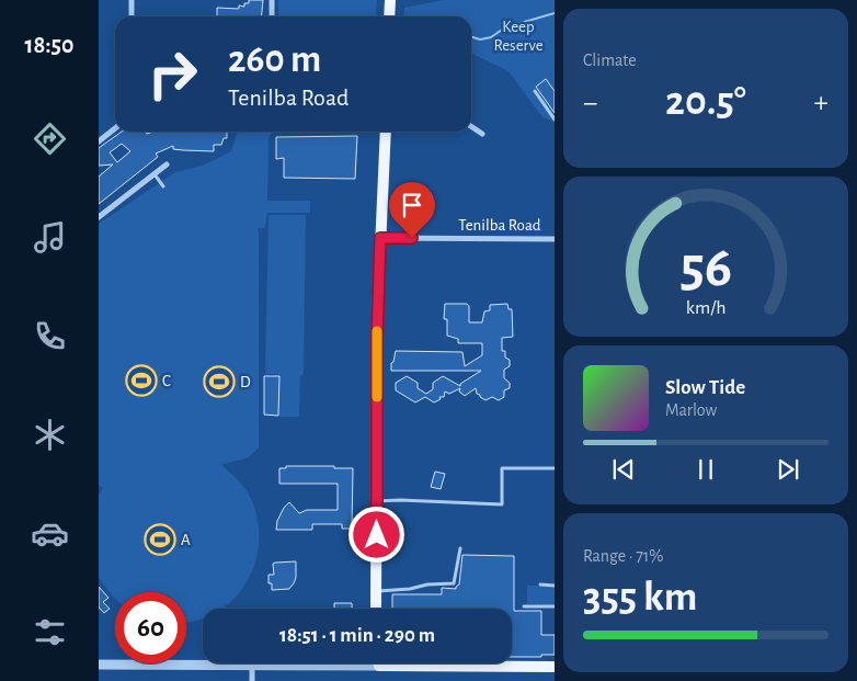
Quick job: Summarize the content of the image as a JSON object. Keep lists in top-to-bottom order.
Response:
{
  "streets": {
    "street": ["Tenilba Road"]
  },
  "parks": ["Keep Reserve"],
  "places": {
    "sports": ["C", "D", "A"]
  },
  "page": {
    "tabs": "18:50",
    "tile": [
      "Climate",
      ["Range · 71%", "355 km"]
    ],
    "turn": ["260 m", "Tenilba Road"],
    "heat": ["−", "20.5°", "+"],
    "song": ["Slow Tide", "Marlow"],
    "limit": "60",
    "trip": "18:51 · 1 min · 290 m",
    "gauge": ["56", "km/h"]
  }
}
